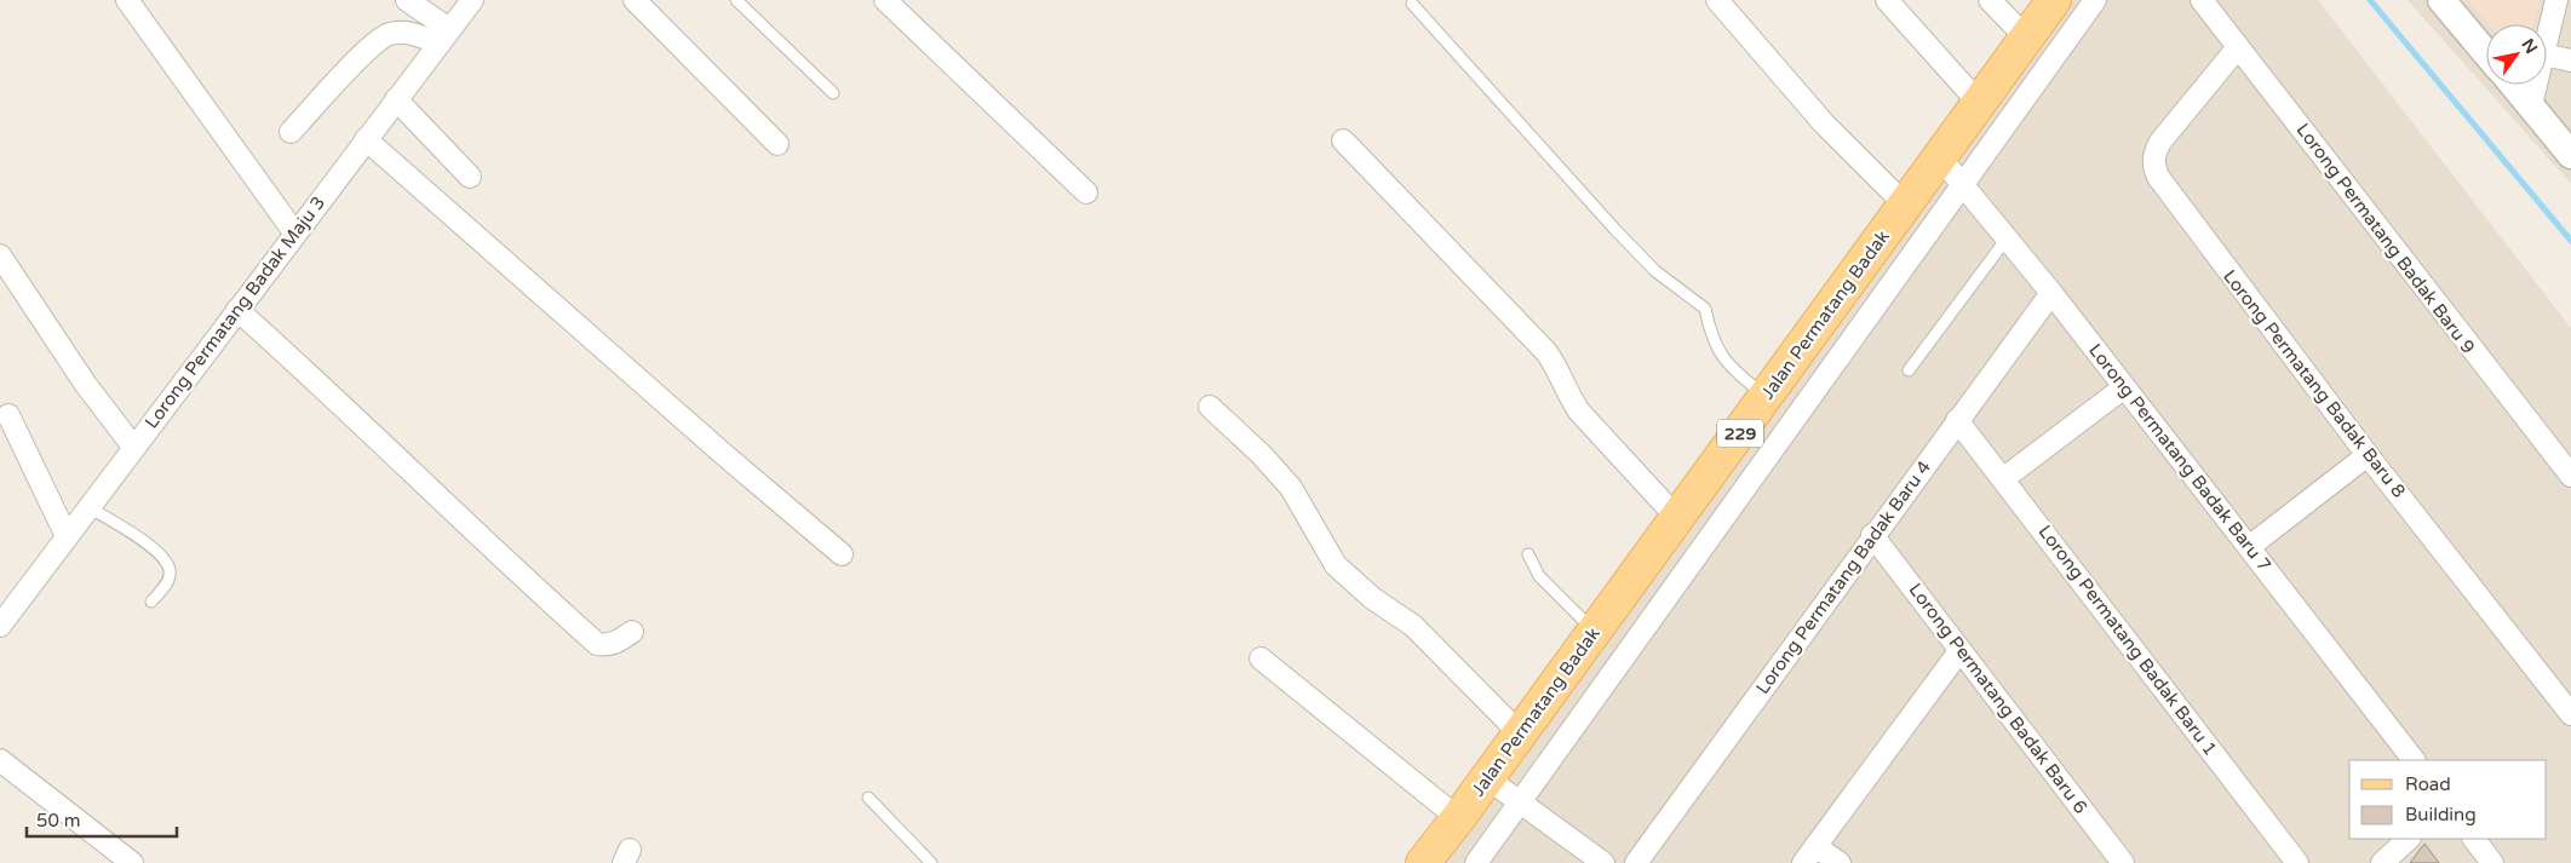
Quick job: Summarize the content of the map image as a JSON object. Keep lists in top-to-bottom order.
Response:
{
  "streets": {
    "main road": ["Jalan Permatang Badak", "229"],
    "street": [
      "Lorong Permatang Badak Baru 9",
      "Lorong Permatang Badak Maju 3",
      "Lorong Permatang Badak Baru 8",
      "Lorong Permatang Badak Baru 7",
      "Lorong Permatang Badak Baru 4",
      "Lorong Permatang Badak Baru 1",
      "Lorong Permatang Badak Baru 6"
    ]
  },
  "crossings": [
    ["Lorong Permatang Badak Baru 9", "Lorong Permatang Badak Baru 8"],
    ["Jalan Permatang Badak", "Lorong Permatang Badak Baru 7"],
    ["Lorong Permatang Badak Baru 7", "Lorong Permatang Badak Baru 4"],
    ["Lorong Permatang Badak Baru 4", "Lorong Permatang Badak Baru 1"],
    ["Lorong Permatang Badak Baru 4", "Lorong Permatang Badak Baru 6"]
  ],
  "legend": ["Road", "Building"],
  "scale_bar": "50 m",
  "north": "top right"
}
